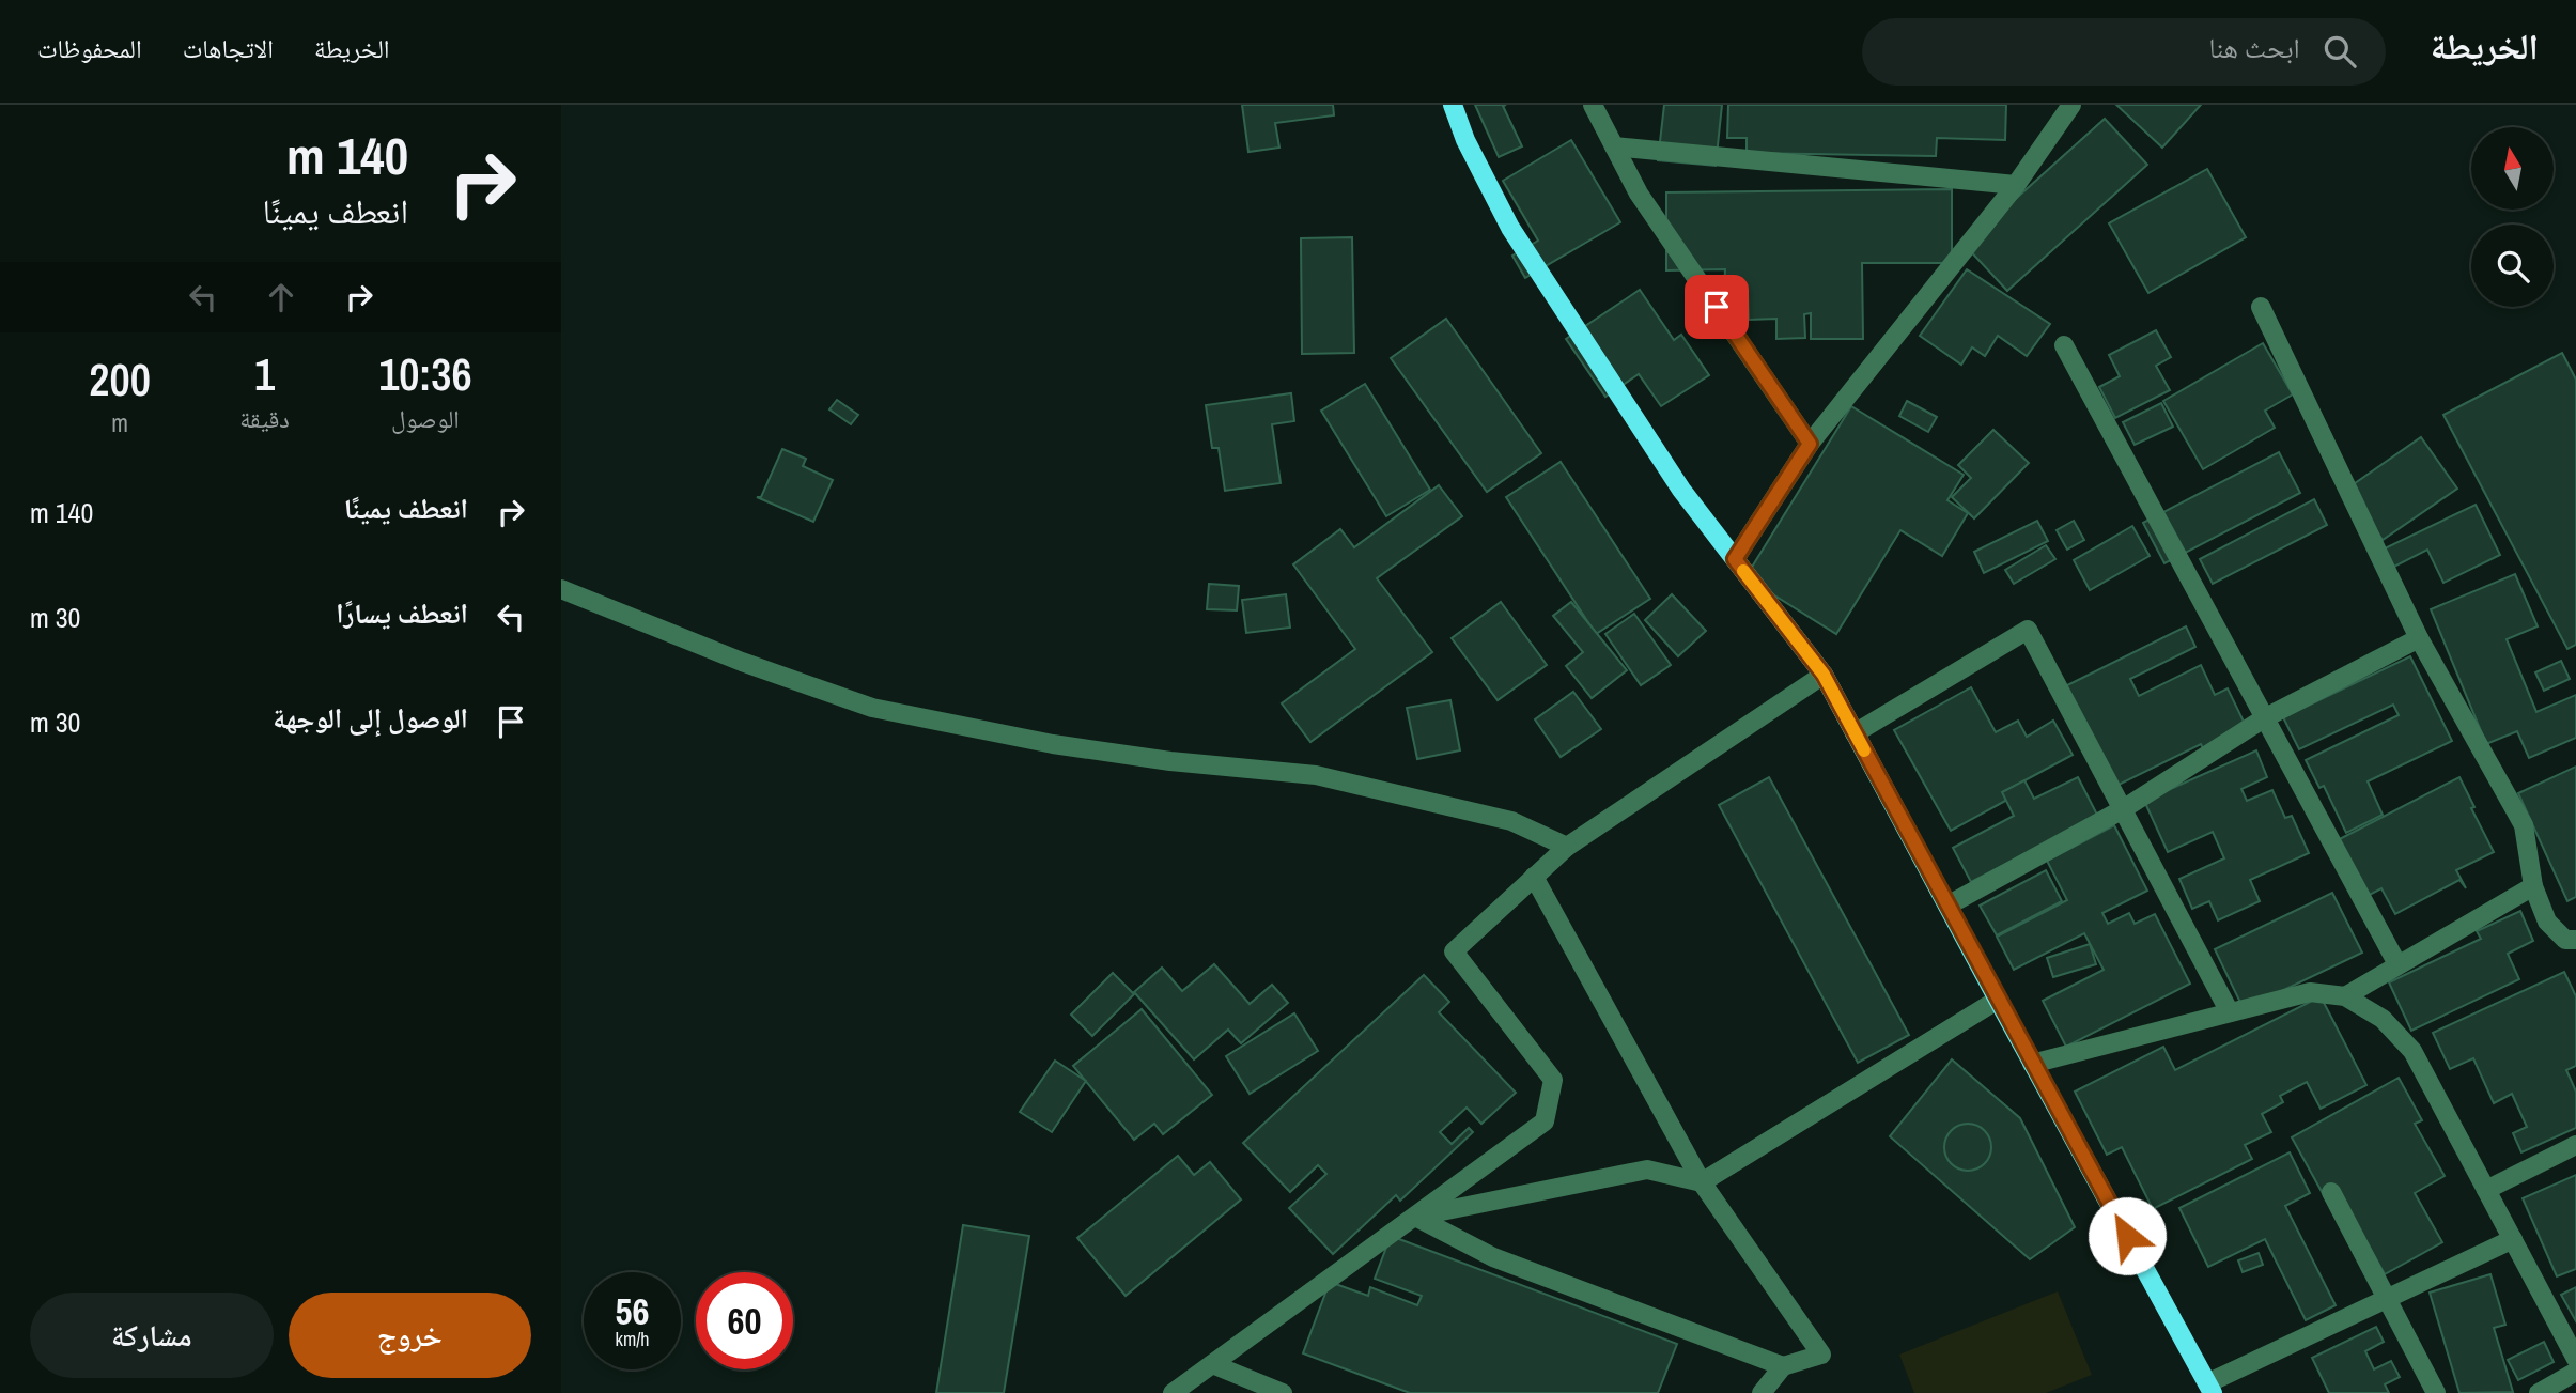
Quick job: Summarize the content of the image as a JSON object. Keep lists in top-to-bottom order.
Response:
{
  "north": "top",
  "page": {
    "header": "الخريطة",
    "search": "ابحث هنا",
    "nav": ["الخريطة", "الاتجاهات", "المحفوظات"],
    "turn": ["140 m", "انعطف يمينًا"],
    "eta": [
      "10:36",
      "الوصول",
      "1",
      "دقيقة",
      "200",
      "m"
    ],
    "list": [
      {
        "name": "انعطف يمينًا",
        "value": "140 m"
      },
      {
        "name": "انعطف يسارًا",
        "value": "30 m"
      },
      {
        "name": "الوصول إلى الوجهة",
        "value": "30 m"
      }
    ],
    "speed": "56 km/h",
    "limit": "60",
    "buttons": ["خروج", "مشاركة"]
  }
}
